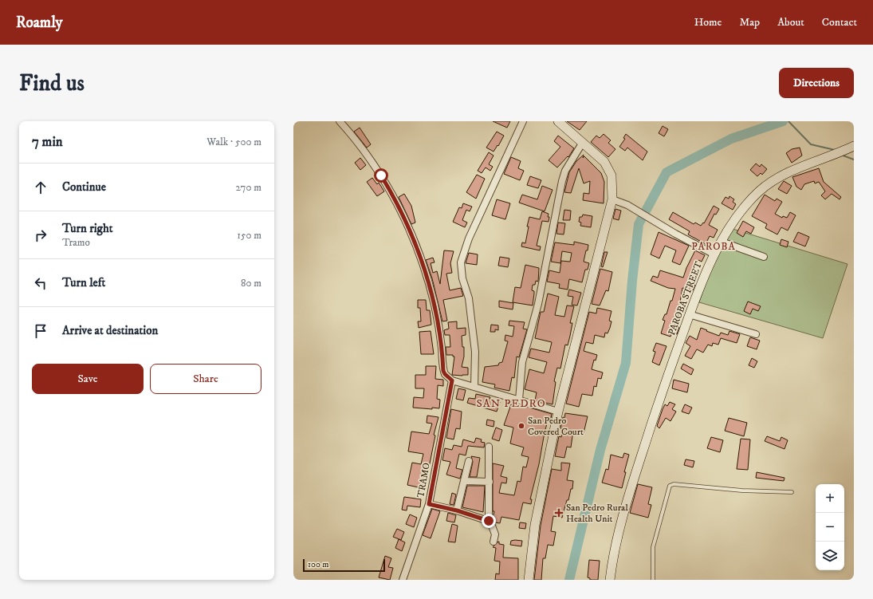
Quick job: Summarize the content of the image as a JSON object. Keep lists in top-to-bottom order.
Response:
{
  "streets": {
    "street": ["PAROBA STREET", "TRAMO"]
  },
  "districts": ["PAROBA", "SAN PEDRO"],
  "places": {
    "other": ["San Pedro Covered Court"],
    "health": ["San Pedro Rural Health Unit"]
  },
  "scale_bar": "100 m",
  "page": {
    "header": "Roamly",
    "nav": [
      "Home",
      "Map",
      "About",
      "Contact"
    ],
    "buttons": [
      "Directions",
      ["Save", "Share"]
    ],
    "title": "Find us",
    "heading": ["7 min", "Walk · 500 m"],
    "list": [
      ["Continue", "270 m"],
      ["Turn right", "Tramo", "150 m"],
      ["Turn left", "80 m"],
      "Arrive at destination"
    ],
    "map_buttons": ["+", "−"],
    "scale": "100 m"
  }
}
